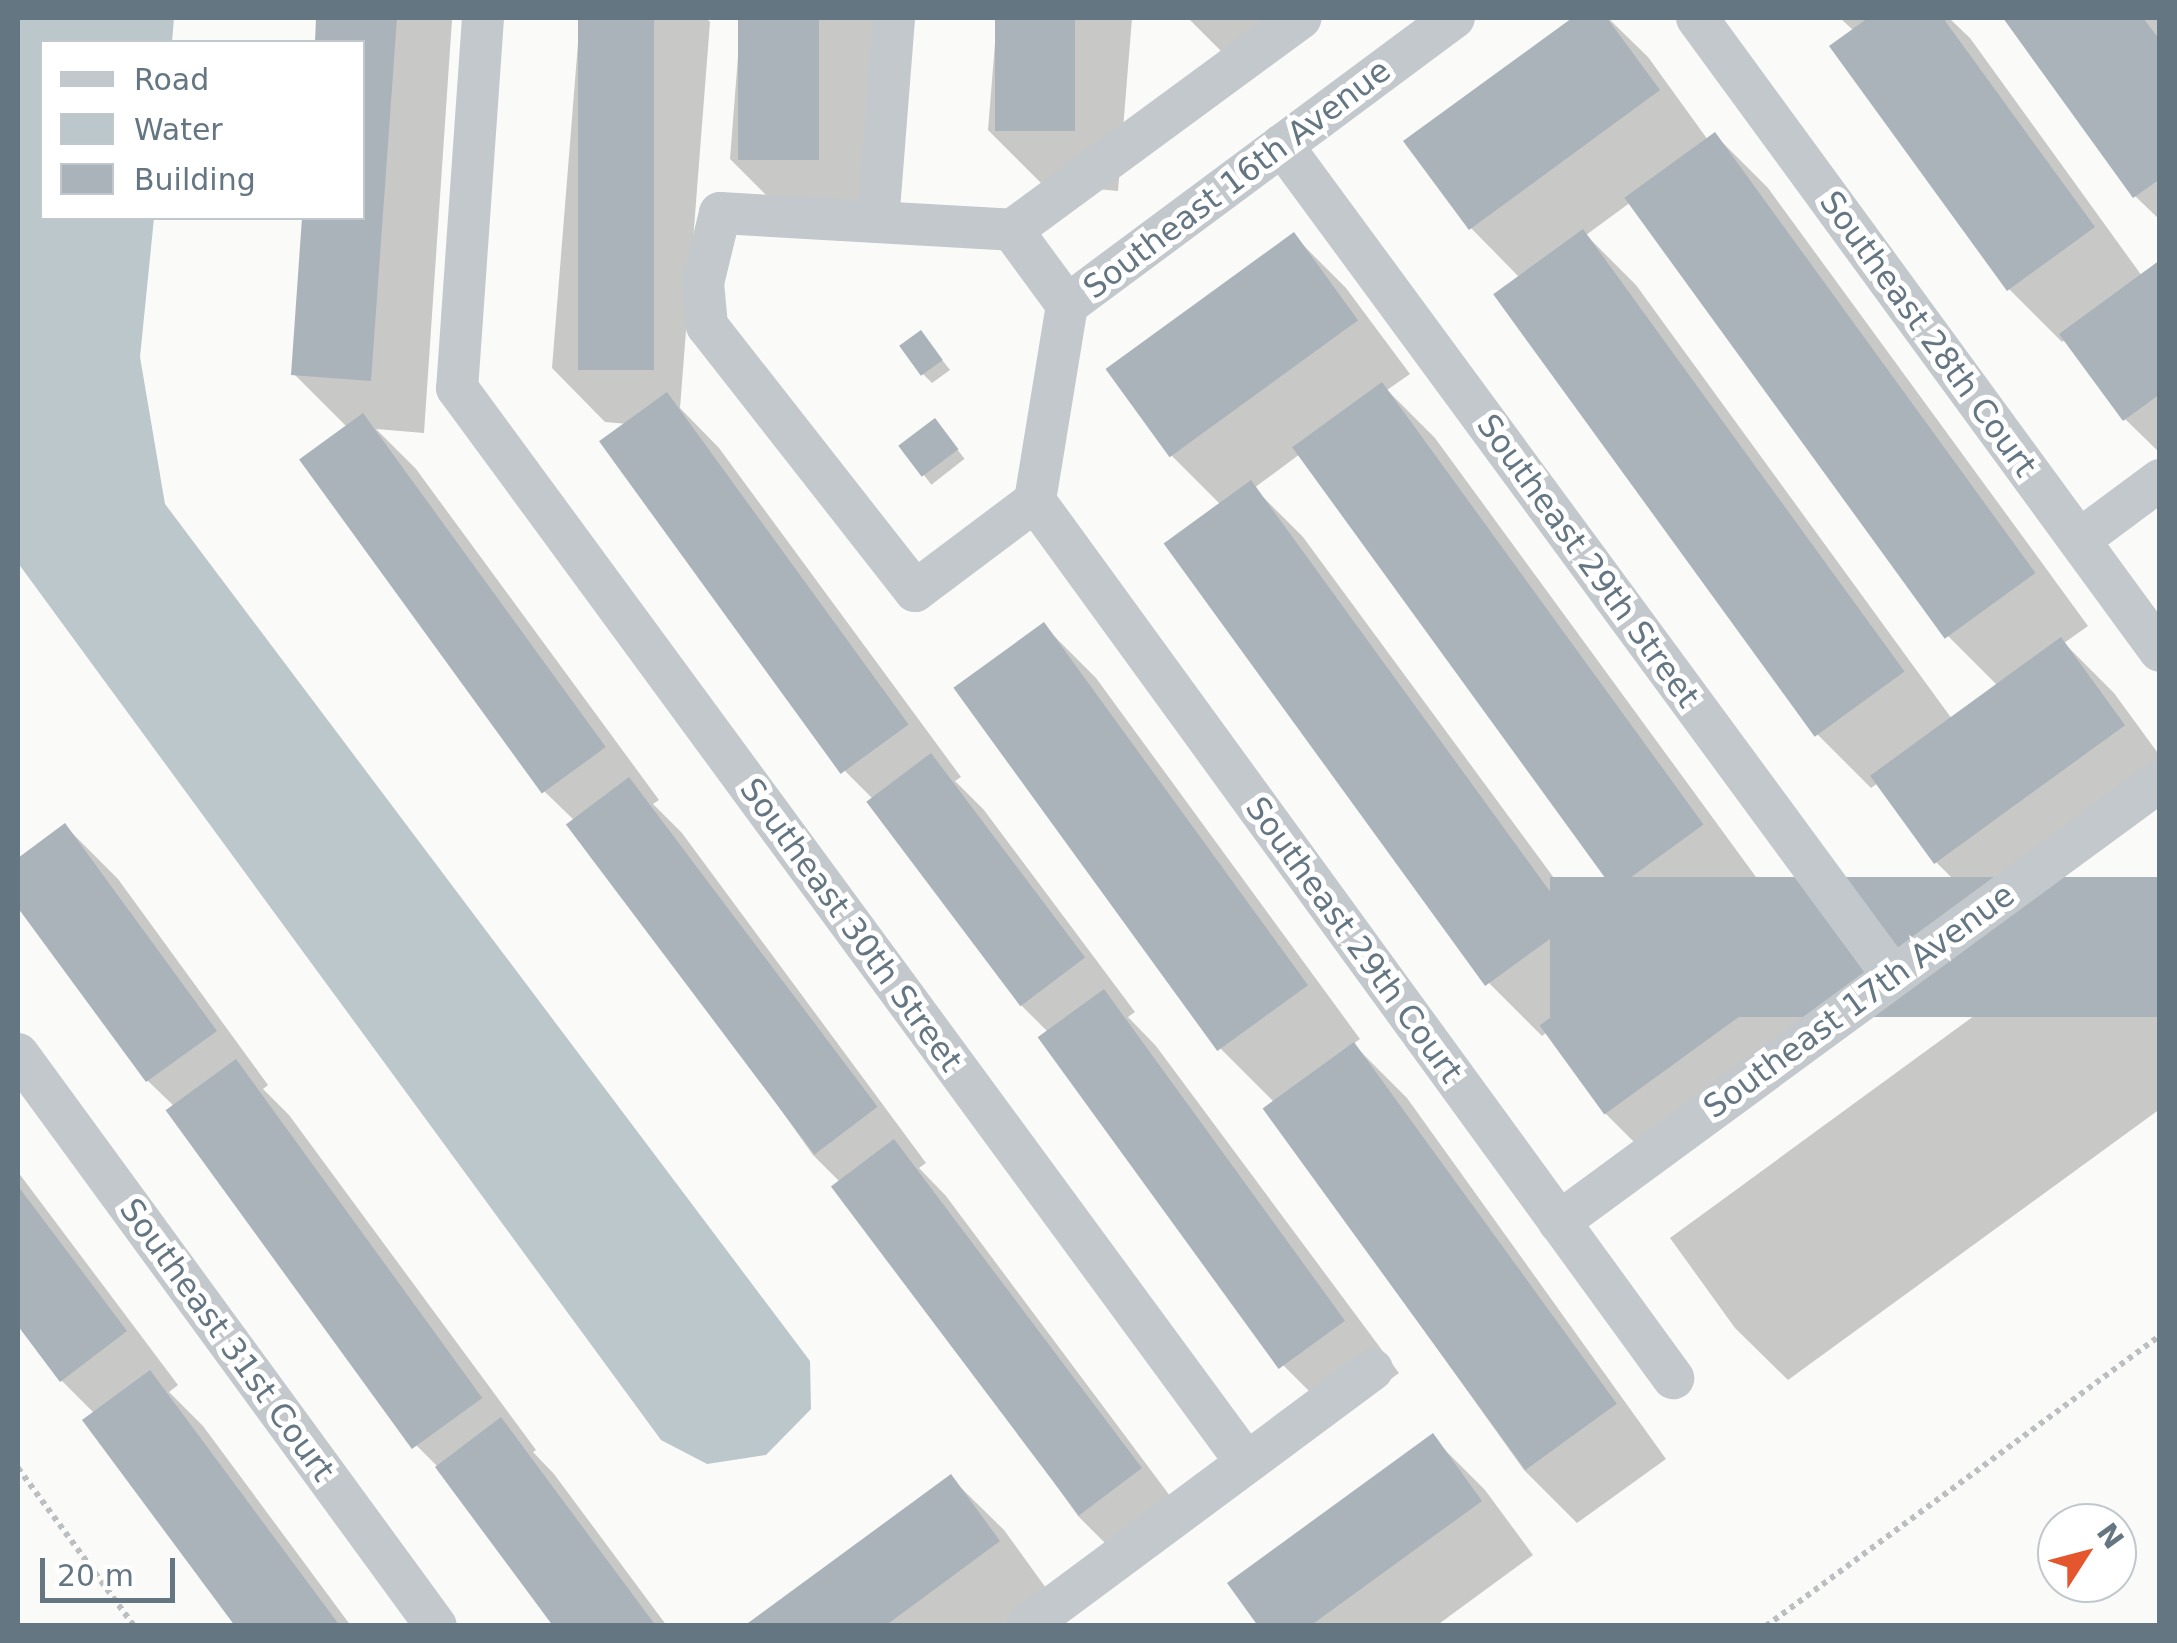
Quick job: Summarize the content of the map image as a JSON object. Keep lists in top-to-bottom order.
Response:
{
  "streets": {
    "street": [
      "Southeast 16th Avenue",
      "Southeast 28th Court",
      "Southeast 29th Street",
      "Southeast 30th Street",
      "Southeast 29th Court",
      "Southeast 17th Avenue",
      "Southeast 31st Court"
    ]
  },
  "crossings": [
    ["Southeast 16th Avenue", "Southeast 29th Street"],
    ["Southeast 16th Avenue", "Southeast 29th Court"],
    ["Southeast 29th Street", "Southeast 17th Avenue"],
    ["Southeast 29th Court", "Southeast 17th Avenue"]
  ],
  "legend": ["Road", "Water", "Building"],
  "scale_bar": "20 m",
  "north": "top right"
}
